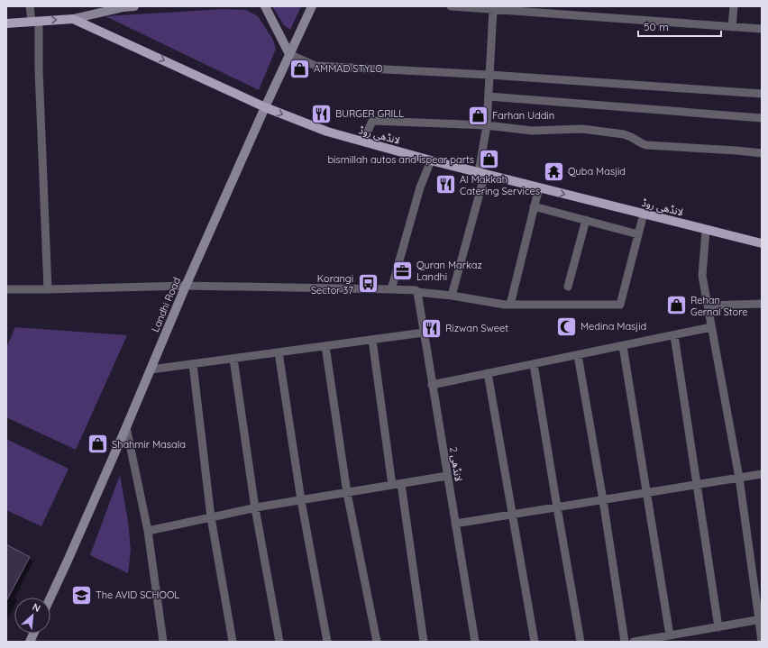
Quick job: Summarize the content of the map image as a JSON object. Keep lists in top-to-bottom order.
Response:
{
  "streets": {
    "main road": ["لانڈھی روڈ"],
    "street": ["Landhi Road", "لانڈھی 2"]
  },
  "crossings": [
    ["لانڈھی روڈ", "Landhi Road"]
  ],
  "one_way": ["لانڈھی روڈ"],
  "places": {
    "shop": [
      "AMMAD STYLO",
      "Farhan Uddin",
      "bismillah autos and ispear parts",
      "Rehan Gernal Store",
      "Shahmir Masala"
    ],
    "restaurant": ["BURGER GRILL", "Al Makkah Catering Services", "Rizwan Sweet"],
    "temple": ["Quba Masjid"],
    "office": ["Quran Markaz Landhi"],
    "bus stop": ["Korangi Sector 37"],
    "mosque": ["Medina Masjid"],
    "school or university": ["The AVID SCHOOL"]
  },
  "scale_bar": "50 m",
  "north": "top right"
}
